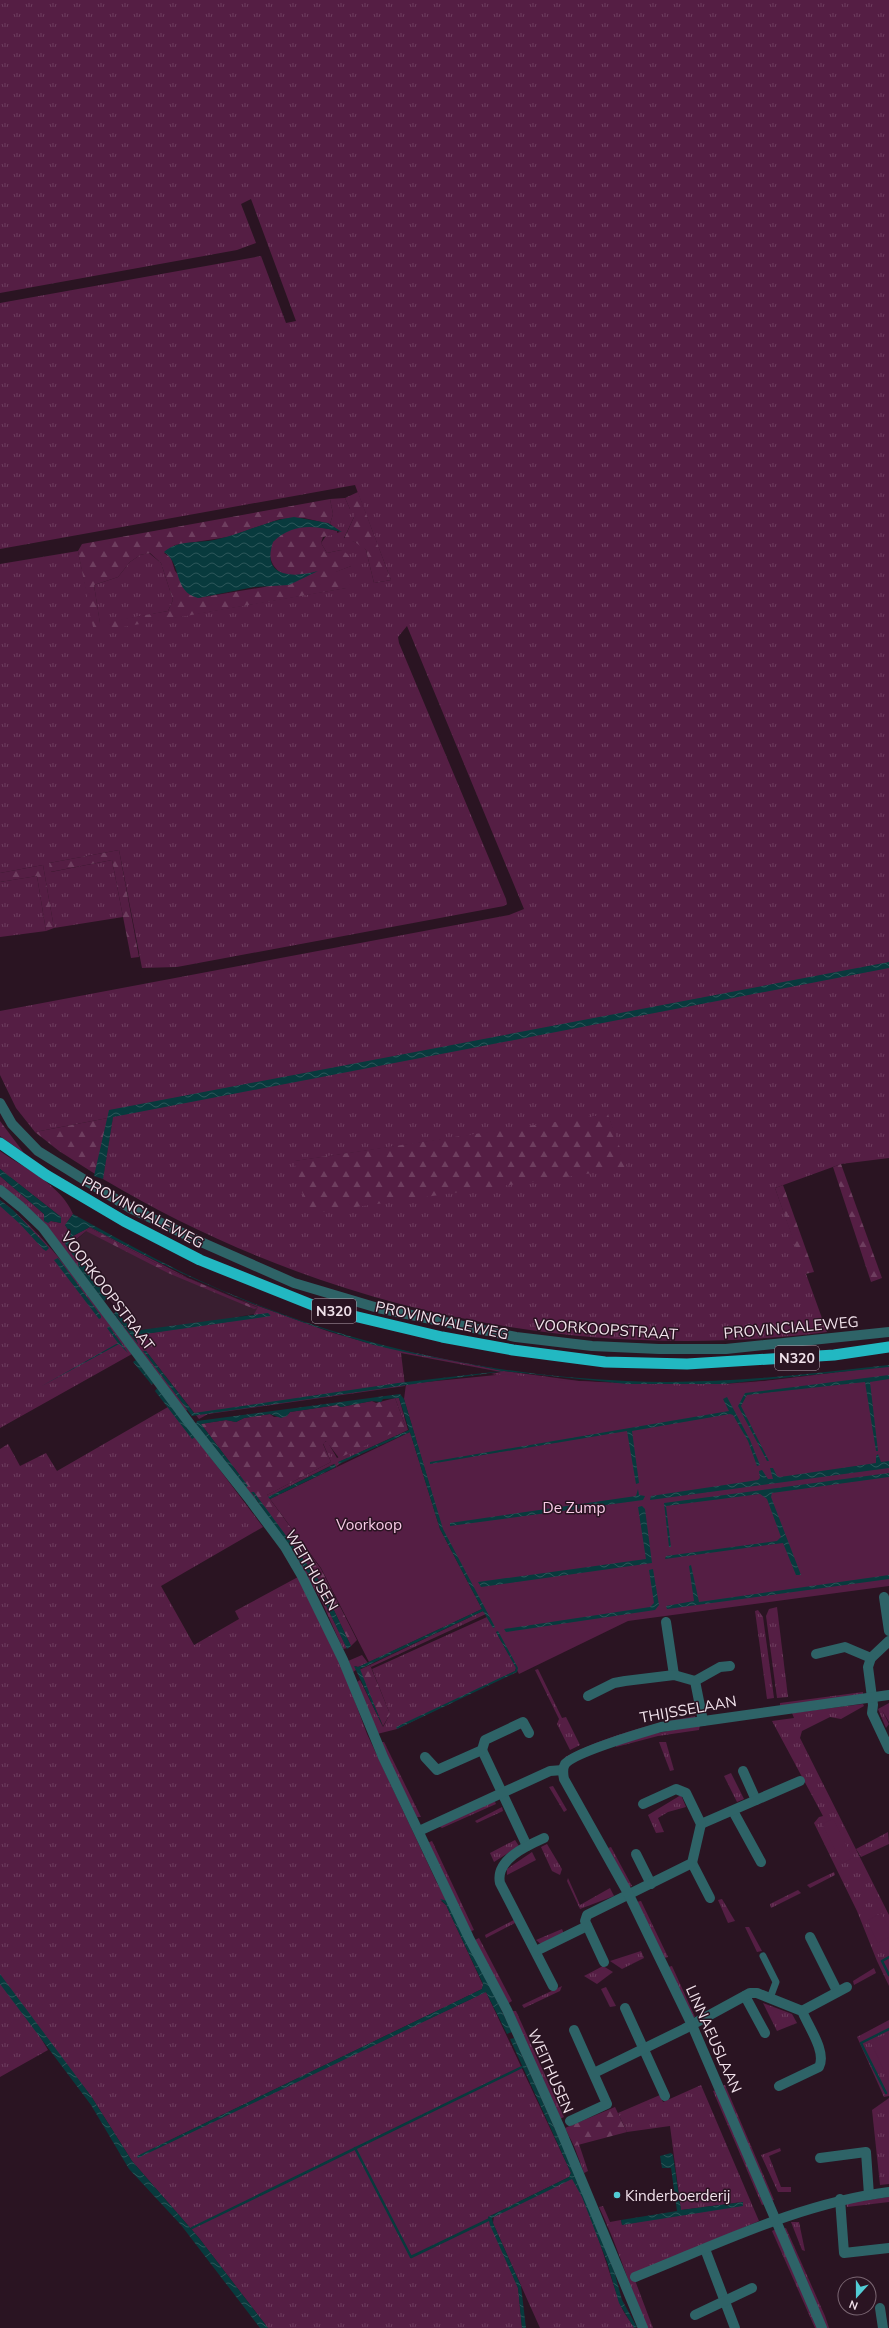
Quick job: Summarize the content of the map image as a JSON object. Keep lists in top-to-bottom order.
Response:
{
  "streets": {
    "highway": ["PROVINCIALEWEG", "N320"],
    "street": [
      "VOORKOOPSTRAAT",
      "WEITHUSEN",
      "THIJSSELAAN",
      "LINNAEUSLAAN"
    ]
  },
  "crossings": [
    ["PROVINCIALEWEG", "VOORKOOPSTRAAT"],
    ["VOORKOOPSTRAAT", "WEITHUSEN"],
    ["THIJSSELAAN", "LINNAEUSLAAN"]
  ],
  "parks": ["De Zump", "Voorkoop"],
  "places": ["Kinderboerderij"],
  "north": "bottom"
}
